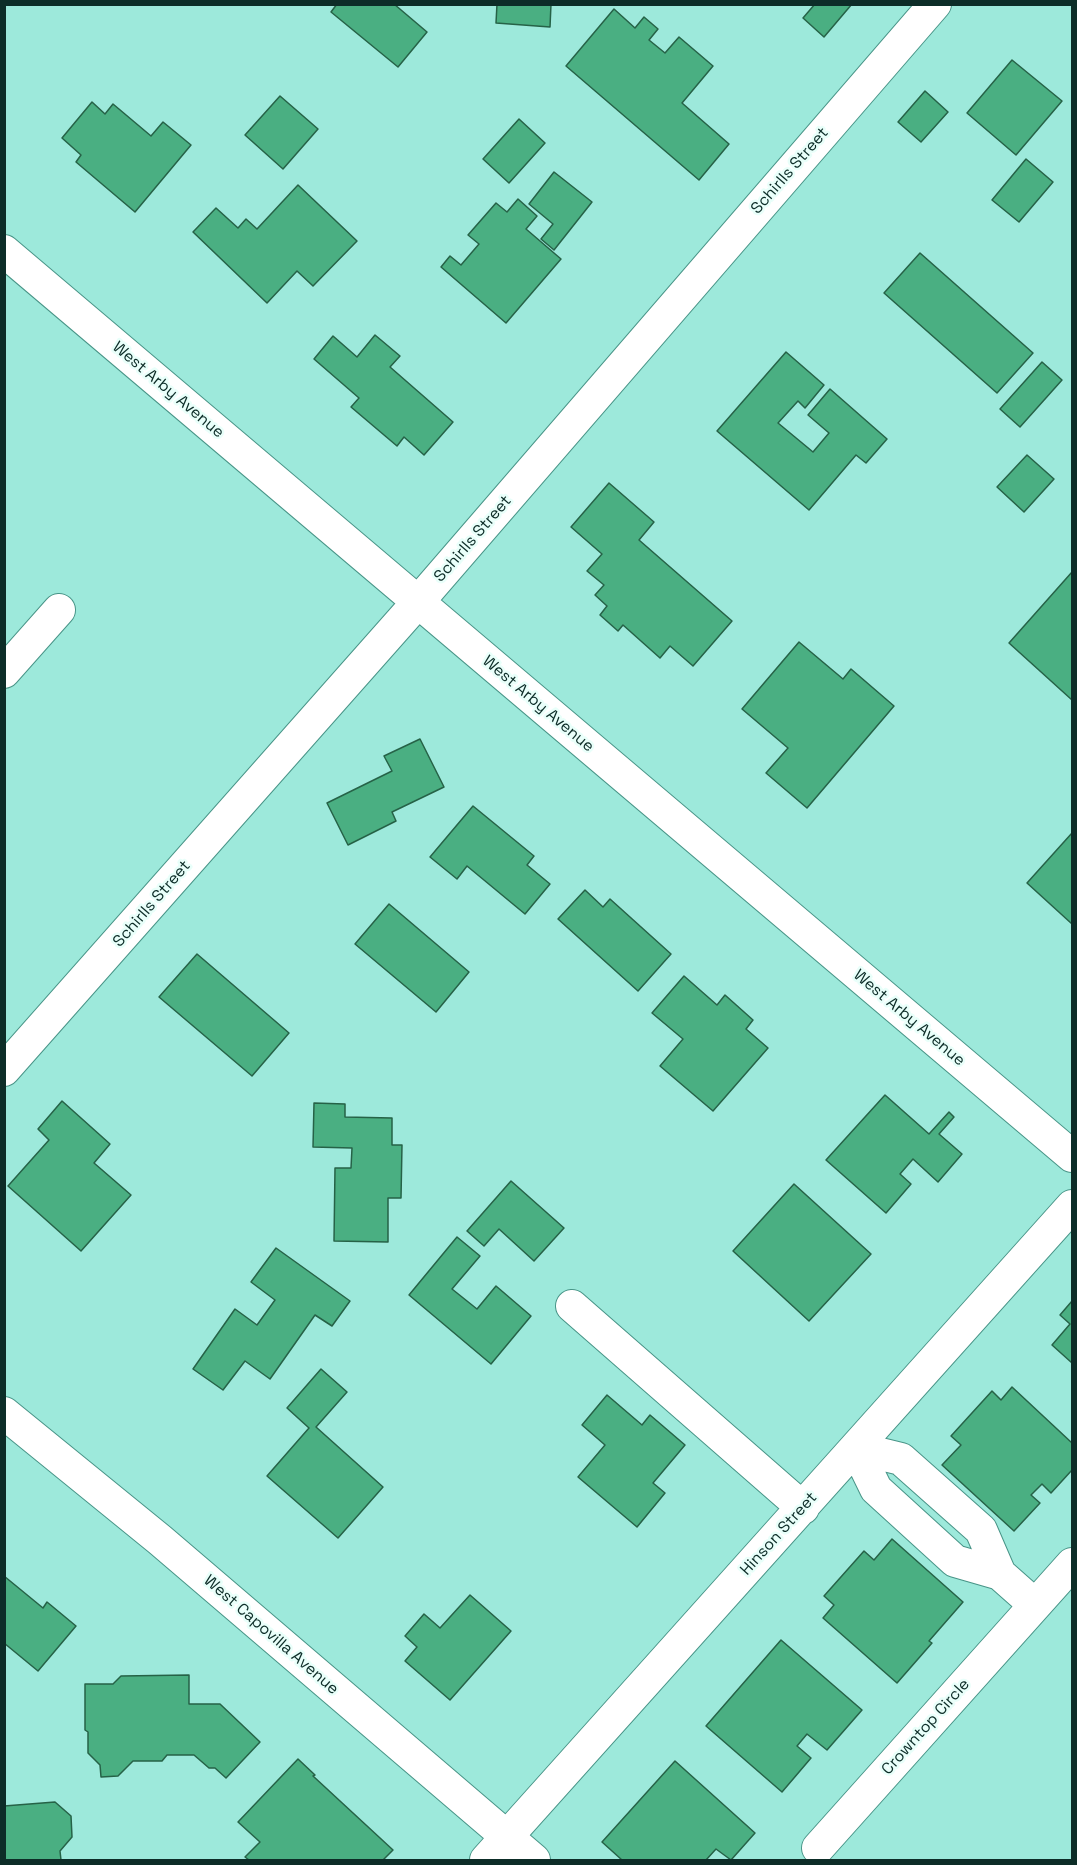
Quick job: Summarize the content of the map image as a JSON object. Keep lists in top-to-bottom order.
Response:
{
  "streets": {
    "street": [
      "Schirlls Street",
      "West Arby Avenue",
      "Hinson Street",
      "West Capovilla Avenue",
      "Crowntop Circle"
    ]
  },
  "crossings": [
    ["Schirlls Street", "West Arby Avenue"],
    ["Hinson Street", "West Capovilla Avenue"]
  ]
}
